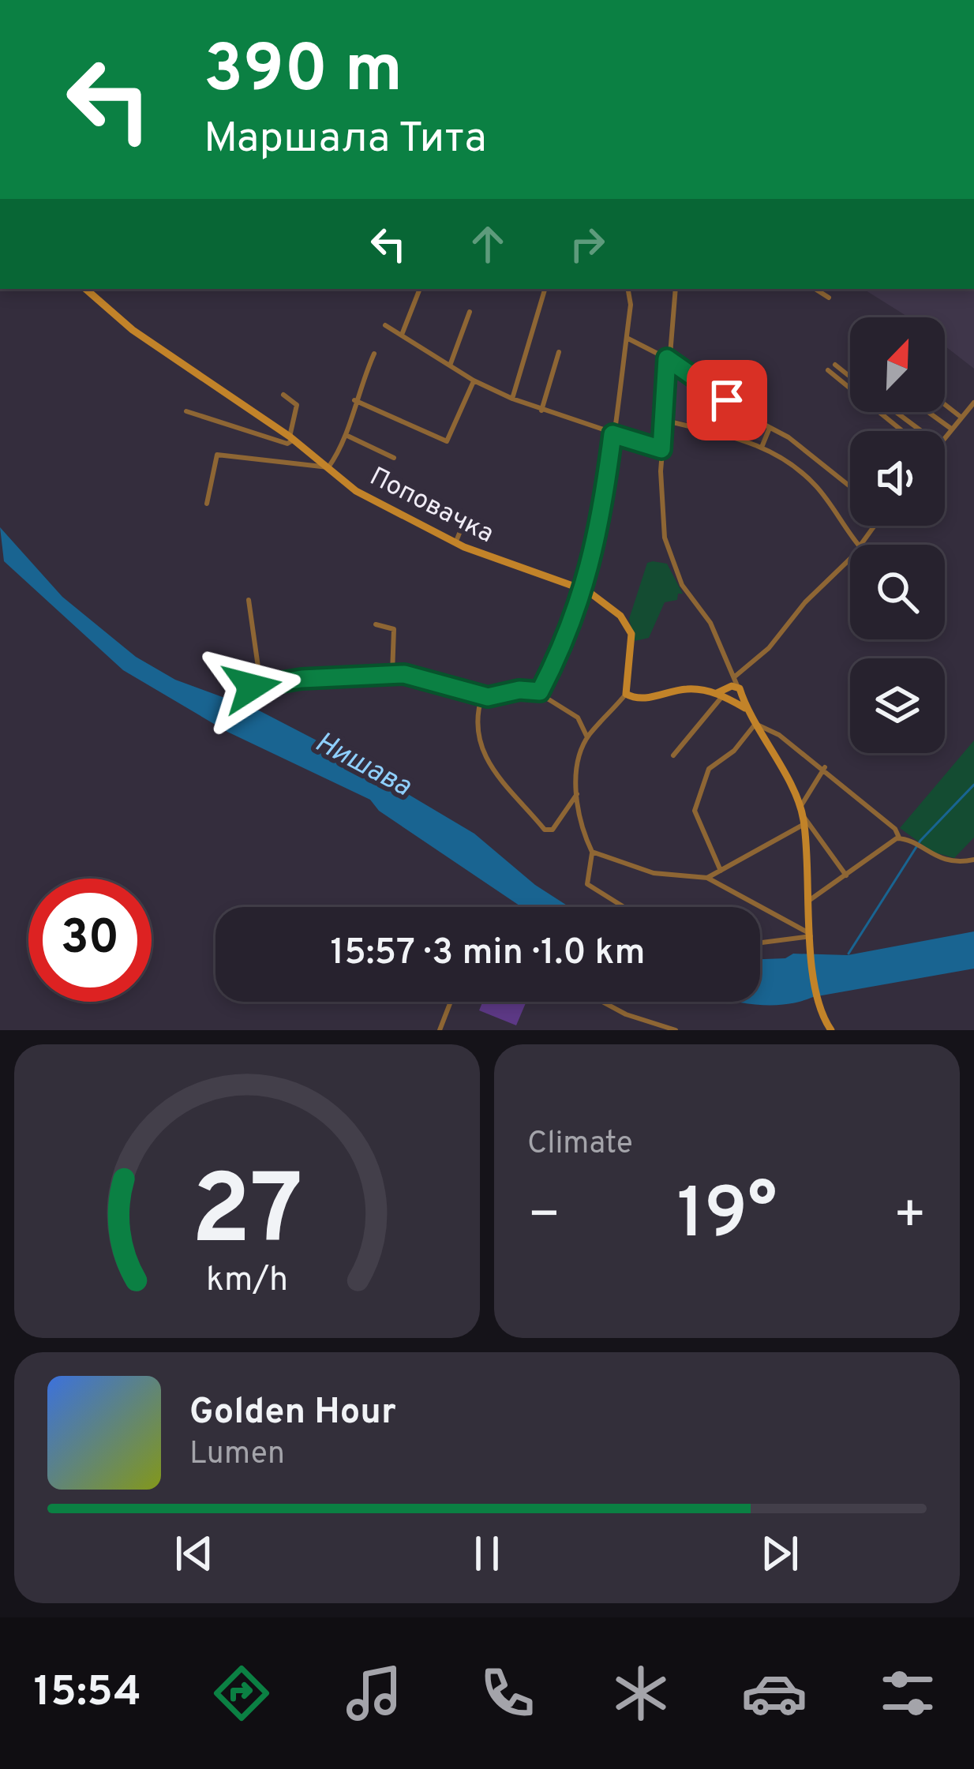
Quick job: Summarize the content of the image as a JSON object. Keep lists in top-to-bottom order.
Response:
{
  "streets": {
    "street": ["Поповачка"]
  },
  "water": ["Нишава"],
  "north": "top right",
  "page": {
    "turn": ["390 m", "Маршала Тита"],
    "limit": "30",
    "trip": "15:57 · 3 min · 1.0 km",
    "tile": "Climate",
    "heat": ["−", "19°", "+"],
    "song": ["Golden Hour", "Lumen"],
    "tabs": "15:54",
    "gauge": ["27", "km/h"]
  }
}
